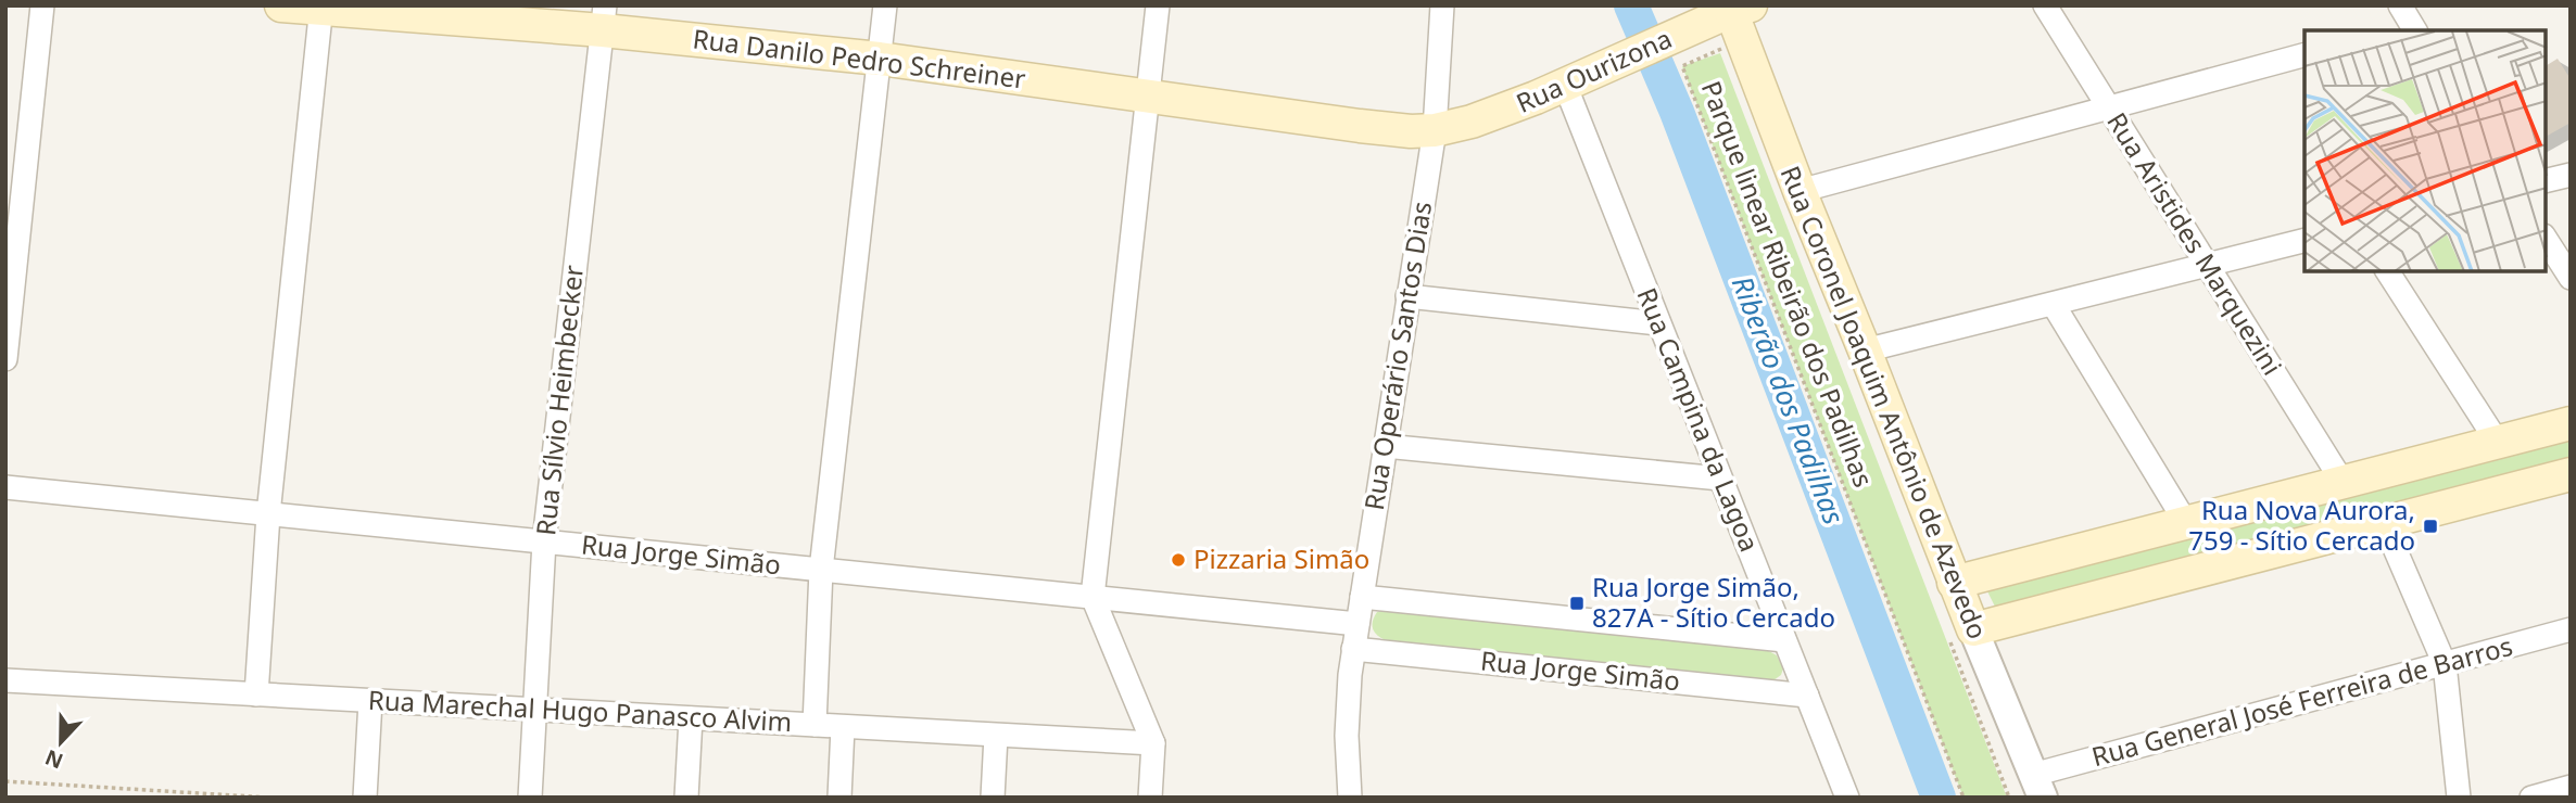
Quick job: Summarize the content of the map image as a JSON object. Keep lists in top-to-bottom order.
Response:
{
  "streets": {
    "main road": ["Rua Danilo Pedro Schreiner", "Rua Ourizona", "Rua Coronel Joaquim Antônio de Azevedo"],
    "street": [
      "Rua Aristides Marquezini",
      "Rua Operário Santos Dias",
      "Rua Sílvio Heimbecker",
      "Rua Campina da Lagoa",
      "Rua Jorge Simão",
      "Rua General José Ferreira de Barros",
      "Rua Marechal Hugo Panasco Alvim"
    ],
    "path": ["Parque linear Ribeirão dos Padilhas"]
  },
  "crossings": [
    ["Rua Danilo Pedro Schreiner", "Rua Ourizona"],
    ["Rua Danilo Pedro Schreiner", "Rua Operário Santos Dias"],
    ["Rua Danilo Pedro Schreiner", "Rua Sílvio Heimbecker"],
    ["Rua Ourizona", "Parque linear Ribeirão dos Padilhas"],
    ["Rua Ourizona", "Rua Operário Santos Dias"],
    ["Rua Ourizona", "Rua Coronel Joaquim Antônio de Azevedo"],
    ["Rua Ourizona", "Rua Campina da Lagoa"],
    ["Parque linear Ribeirão dos Padilhas", "Rua Coronel Joaquim Antônio de Azevedo"],
    ["Rua Operário Santos Dias", "Rua Jorge Simão"],
    ["Rua Sílvio Heimbecker", "Rua Jorge Simão"],
    ["Rua Sílvio Heimbecker", "Rua Marechal Hugo Panasco Alvim"],
    ["Rua Coronel Joaquim Antônio de Azevedo", "Rua General José Ferreira de Barros"],
    ["Rua Campina da Lagoa", "Rua Jorge Simão"]
  ],
  "water": ["Riberão dos Padilhas"],
  "places": {
    "transit": ["Rua Nova Aurora, 759 - Sítio Cercado", "Rua Jorge Simão, 827A - Sítio Cercado"],
    "other": ["Pizzaria Simão"]
  },
  "north": "bottom"
}
